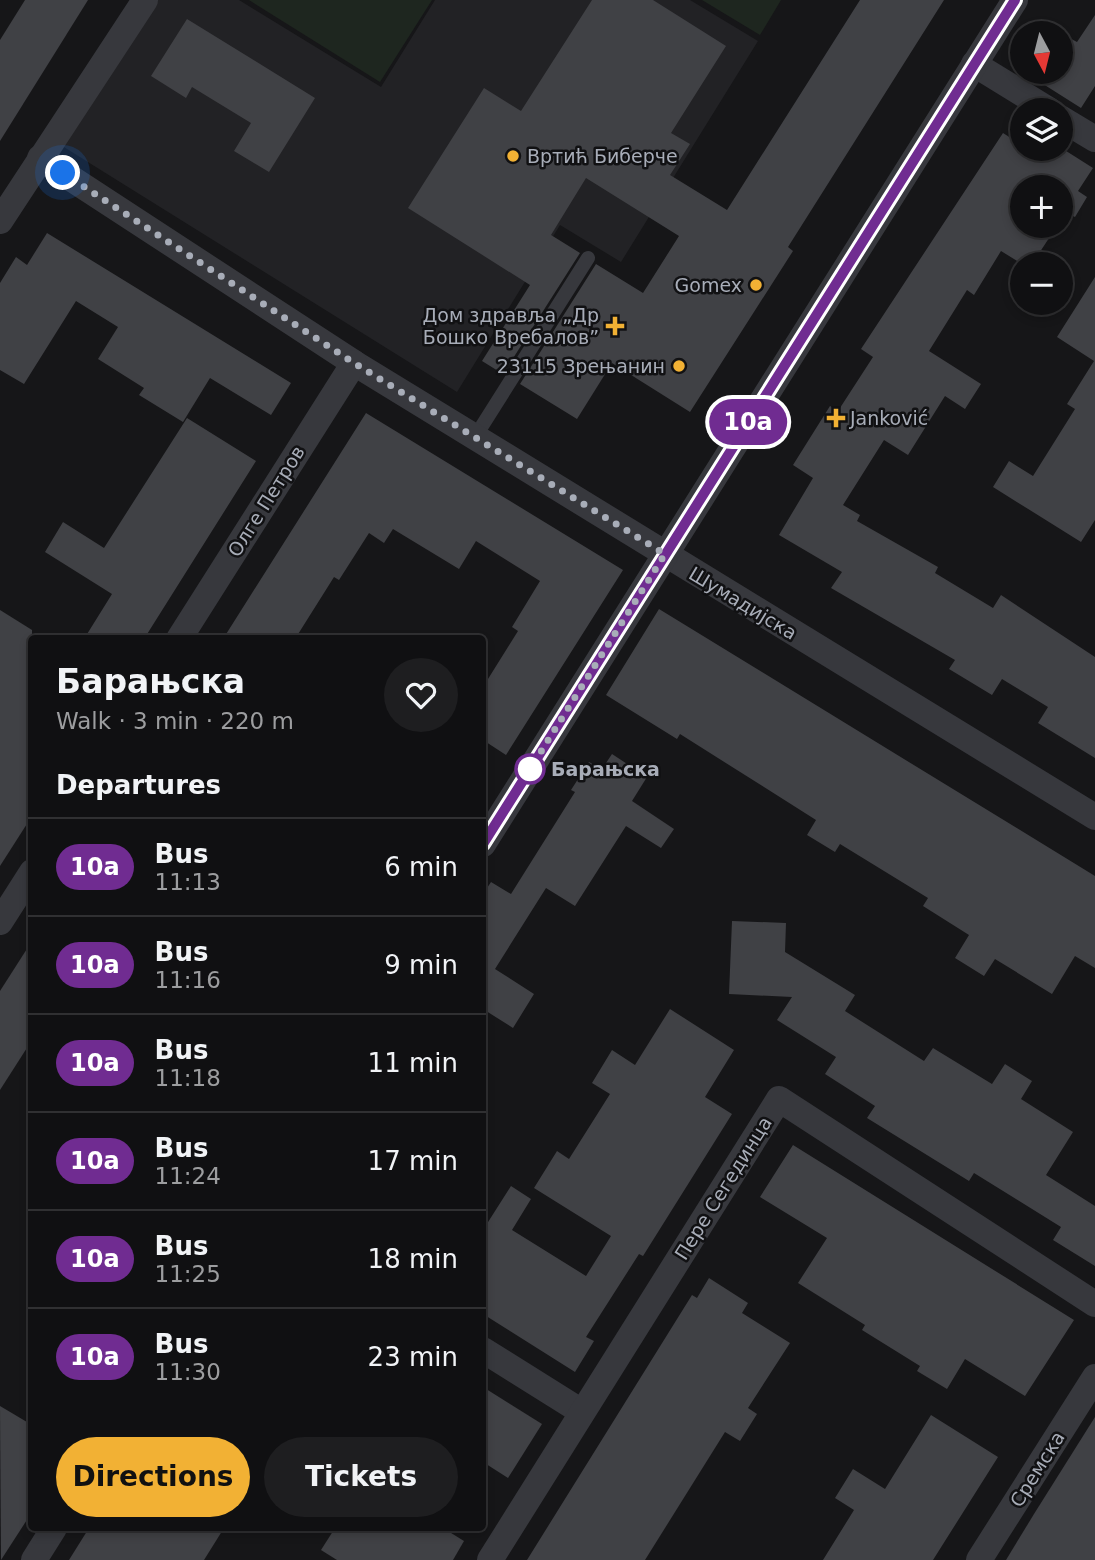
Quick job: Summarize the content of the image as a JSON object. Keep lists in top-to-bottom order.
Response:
{
  "streets": {
    "street": [
      "Олге Петров",
      "Шумадијска",
      "Пере Сегединца",
      "Сремска"
    ]
  },
  "crossings": [
    ["Олге Петров", "Шумадијска"]
  ],
  "places": {
    "other": [
      "Вртић Биберче",
      "Gomex",
      "23115 Зрењанин",
      "Барањска"
    ],
    "health": ["Дом здравља „Др Бошко Вребалов”", "Janković"]
  },
  "lines": ["bus line 10а"],
  "north": "bottom",
  "page": {
    "on_map": "10а",
    "map_buttons": ["+", "−"],
    "heading": [
      ["Барањска", "Walk · 3 min · 220 m"],
      "Departures"
    ],
    "list": [
      {
        "mark": "10а",
        "name": "Bus",
        "note": "11:13",
        "value": "6 min"
      },
      {
        "mark": "10а",
        "name": "Bus",
        "note": "11:16",
        "value": "9 min"
      },
      {
        "mark": "10а",
        "name": "Bus",
        "note": "11:18",
        "value": "11 min"
      },
      {
        "mark": "10а",
        "name": "Bus",
        "note": "11:24",
        "value": "17 min"
      },
      {
        "mark": "10а",
        "name": "Bus",
        "note": "11:25",
        "value": "18 min"
      },
      {
        "mark": "10а",
        "name": "Bus",
        "note": "11:30",
        "value": "23 min"
      }
    ],
    "buttons": ["Directions", "Tickets"]
  }
}
